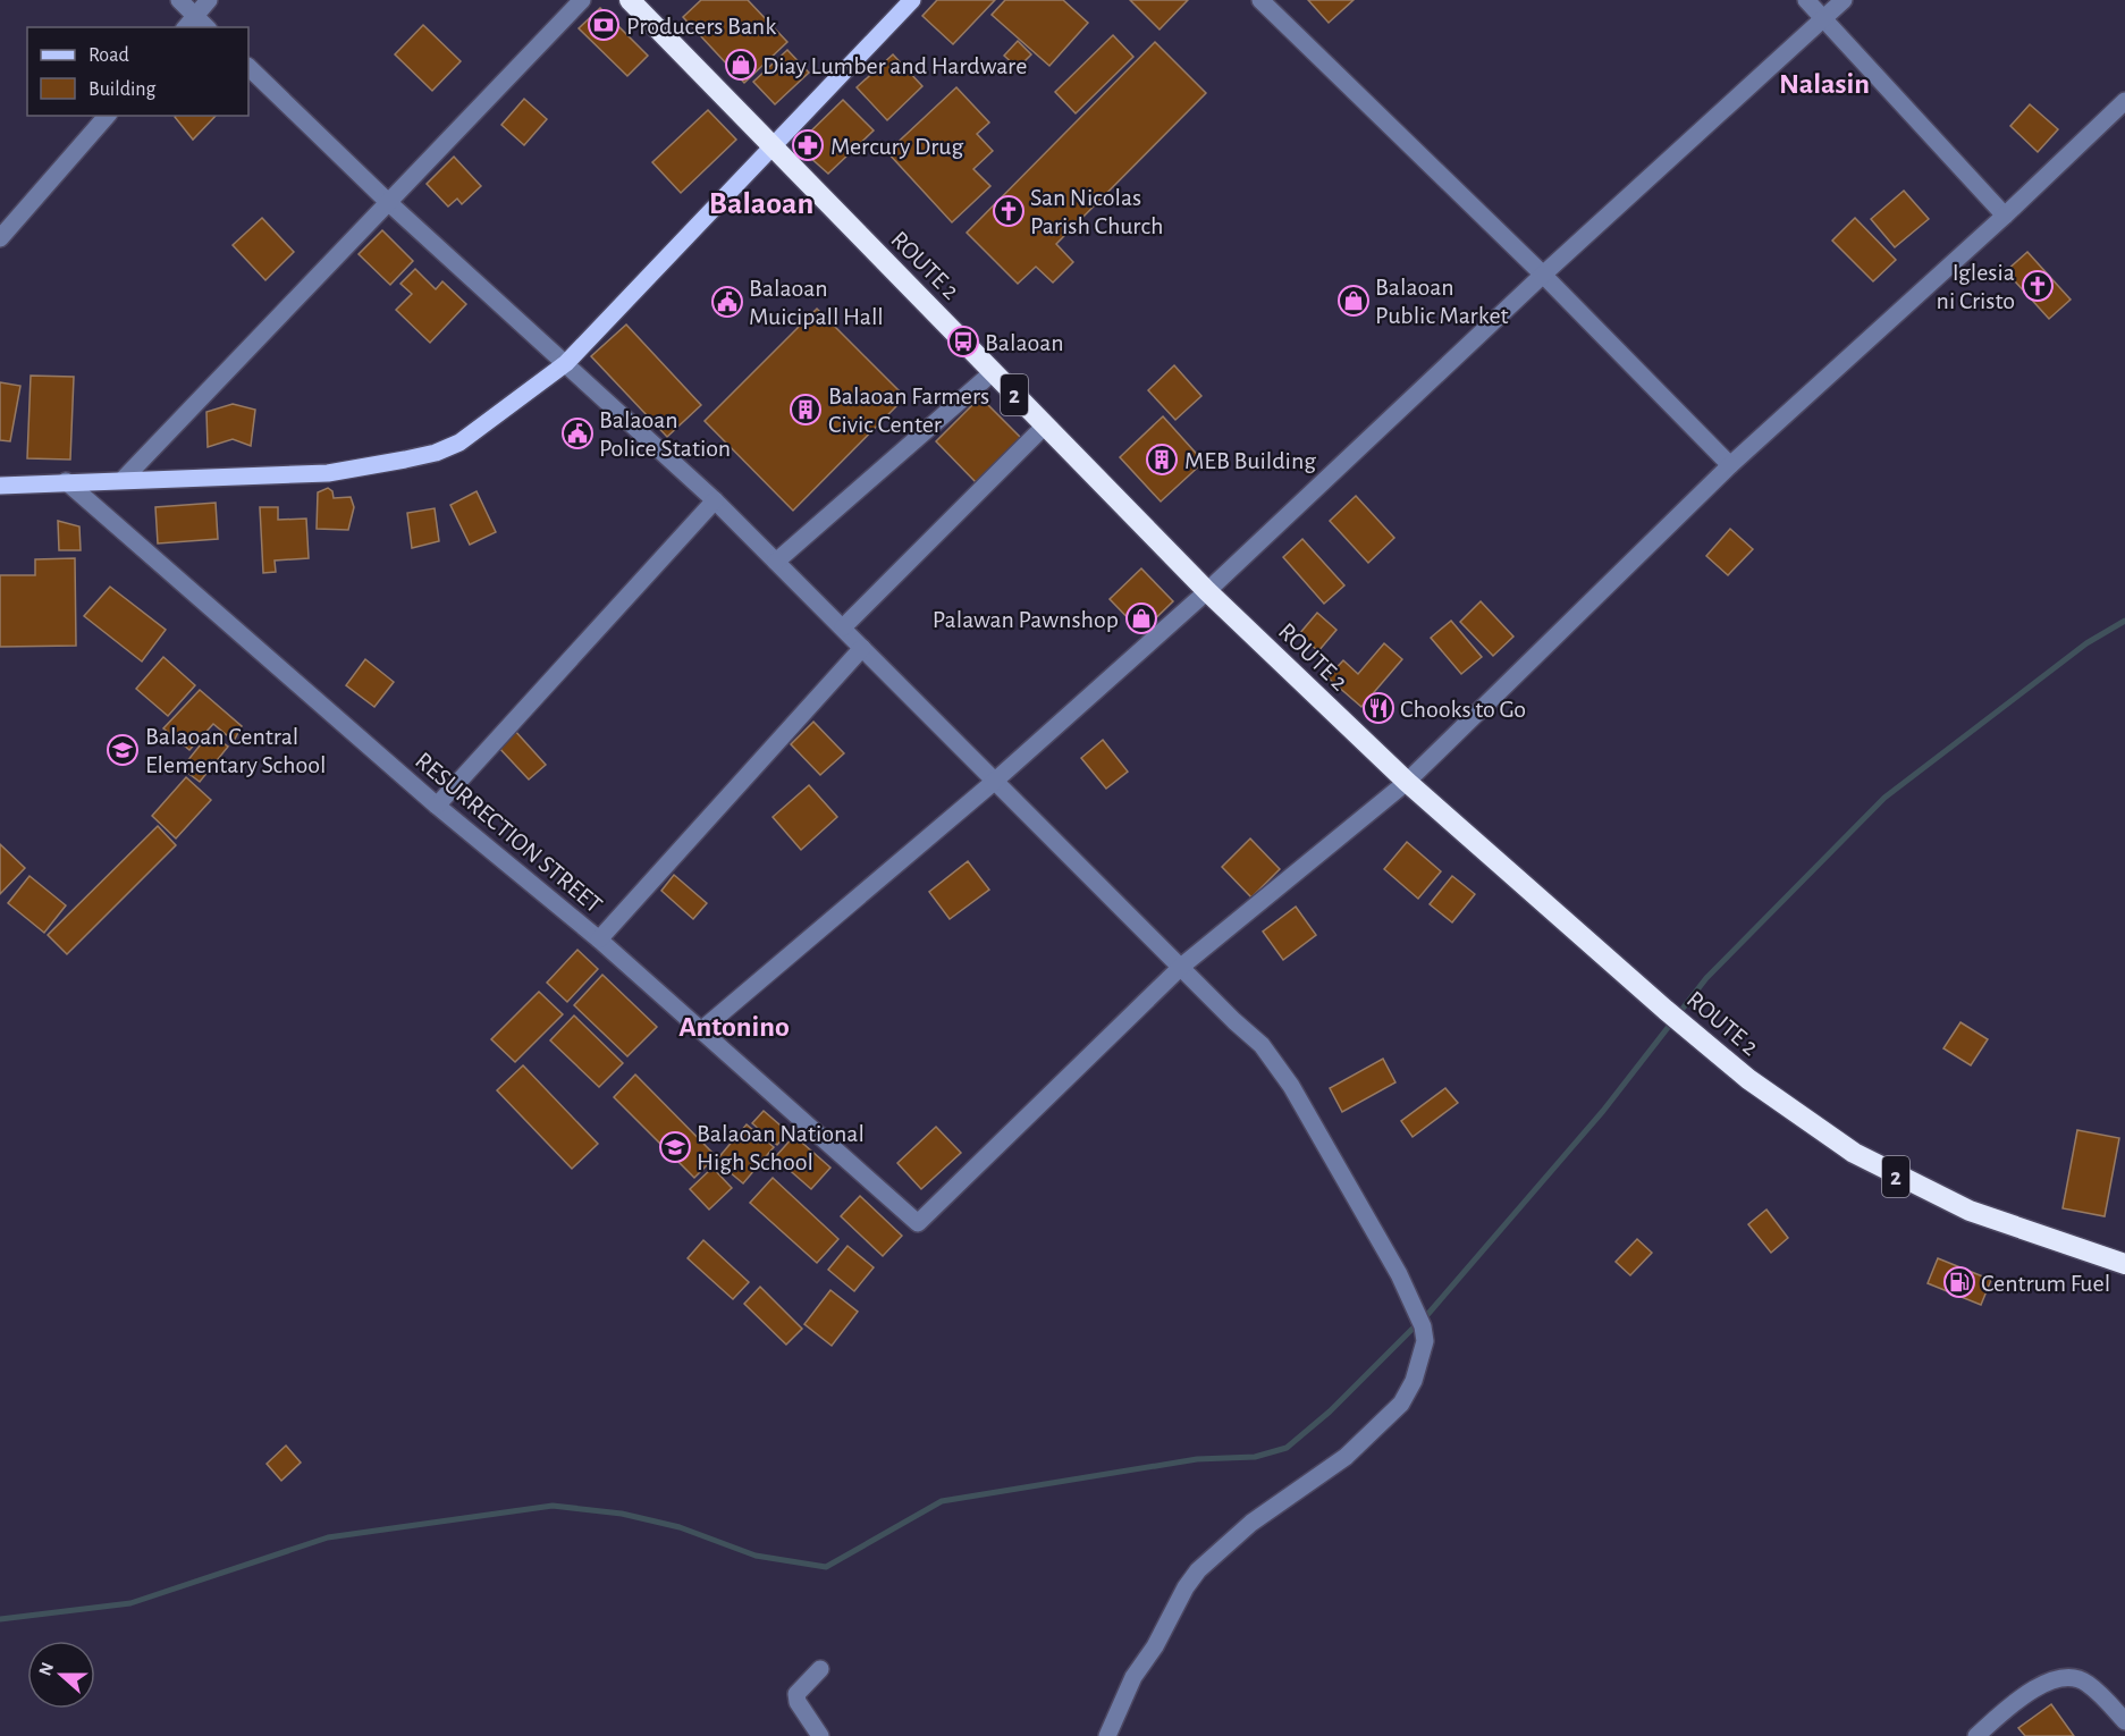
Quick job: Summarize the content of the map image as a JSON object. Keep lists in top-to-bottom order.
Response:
{
  "streets": {
    "highway": ["ROUTE 2", "2"],
    "street": ["RESURRECTION STREET"]
  },
  "districts": ["Nalasin", "Balaoan", "Antonino"],
  "places": {
    "bank": ["Producers Bank"],
    "shop": ["Diay Lumber and Hardware", "Balaoan Public Market", "Palawan Pawnshop"],
    "pharmacy": ["Mercury Drug"],
    "church": ["San Nicolas Parish Church", "Iglesia ni Cristo"],
    "public building": ["Balaoan Muicipall Hall", "Balaoan Police Station"],
    "bus stop": ["Balaoan"],
    "building": ["Balaoan Farmers Civic Center", "MEB Building"],
    "restaurant": ["Chooks to Go"],
    "school or university": ["Balaoan Central Elementary School", "Balaoan National High School"],
    "fuel station": ["Centrum Fuel"]
  },
  "legend": ["Road", "Building"],
  "north": "left"
}
